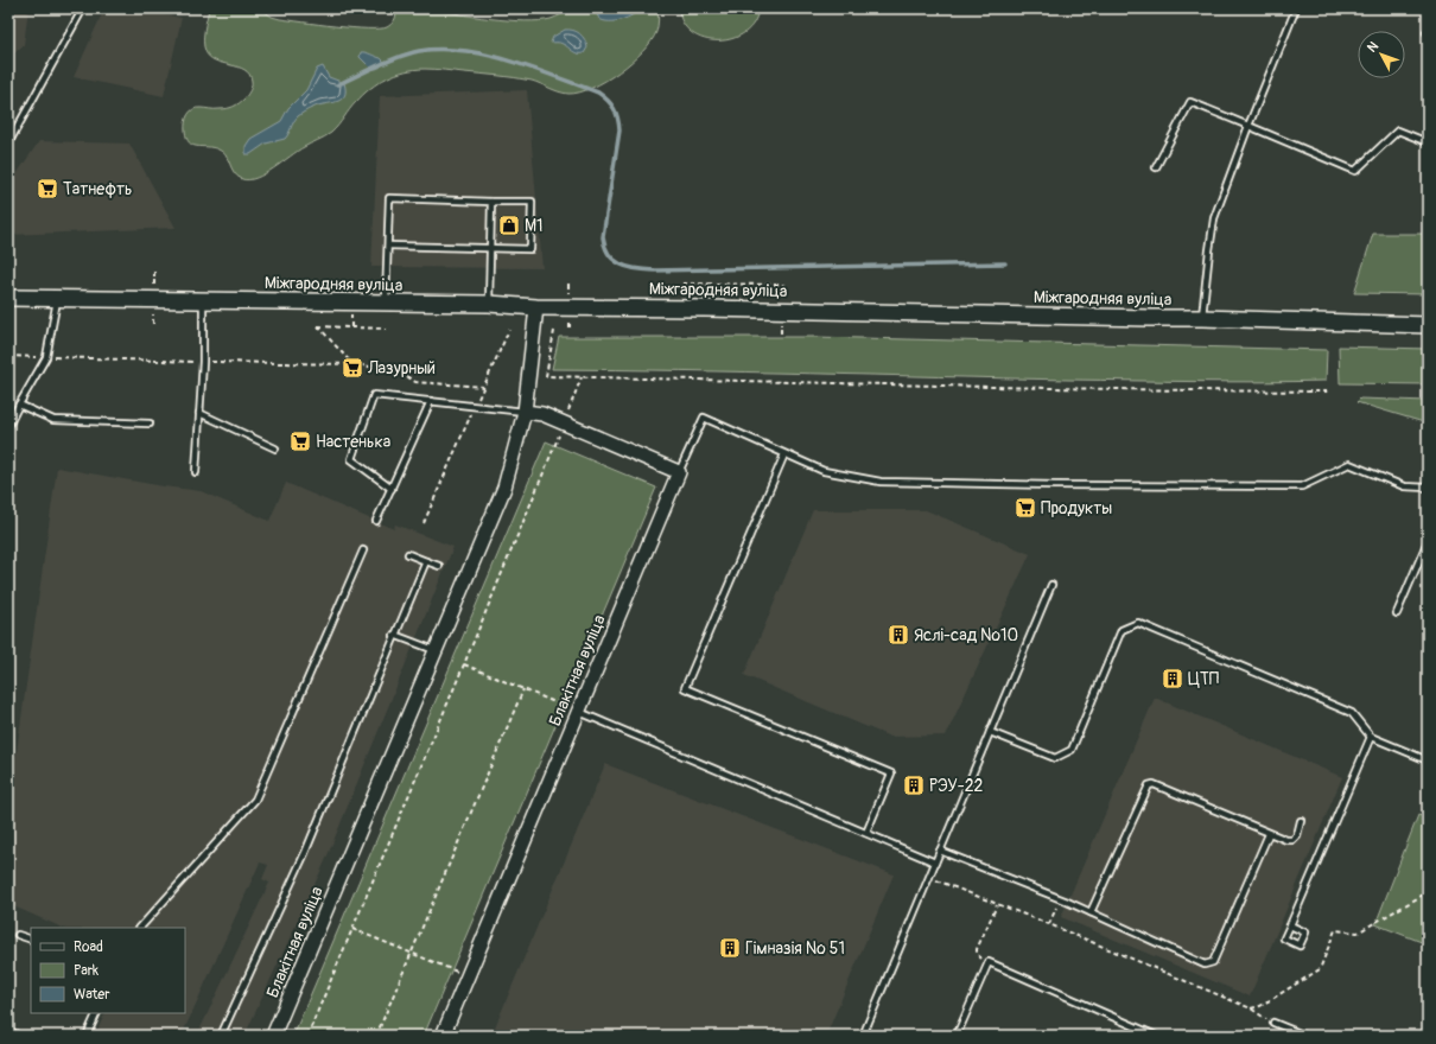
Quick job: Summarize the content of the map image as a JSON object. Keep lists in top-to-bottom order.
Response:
{
  "streets": {
    "main road": ["Міжгародняя вуліца"],
    "street": ["Блакітная вуліца"]
  },
  "crossings": [
    ["Міжгародняя вуліца", "Блакітная вуліца"]
  ],
  "places": {
    "supermarket": [
      "Татнефть",
      "Лазурный",
      "Настенька",
      "Продукты"
    ],
    "shop": ["М1"],
    "building": [
      "Яслі-сад №10",
      "ЦТП",
      "РЭУ-22",
      "Гімназія № 51"
    ]
  },
  "legend": ["Road", "Park", "Water"],
  "north": "top left"
}
